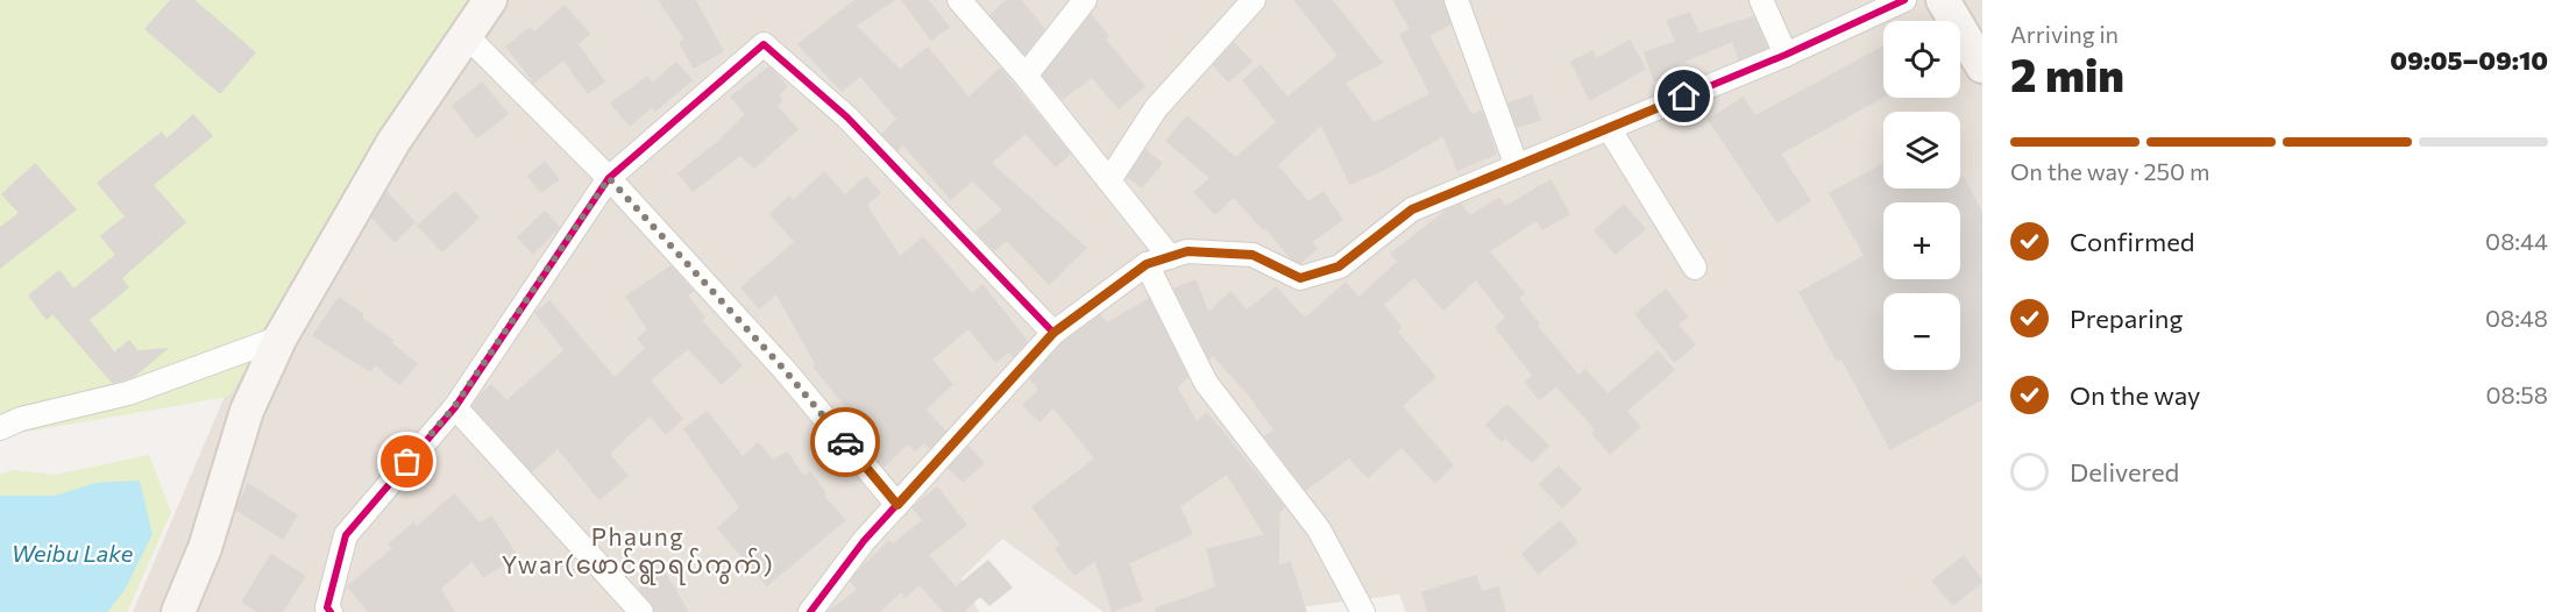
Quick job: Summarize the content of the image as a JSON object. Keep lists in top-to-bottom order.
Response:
{
  "districts": ["Phaung Ywar(ဖောင်ရွာရပ်ကွက်)"],
  "water": ["Weibu Lake"],
  "page": {
    "heading": ["2 min", "Arriving in", "09:05–09:10"],
    "map_buttons": ["+", "−"],
    "bar": "On the way · 250 m",
    "list": [
      ["Confirmed", "08:44"],
      ["Preparing", "08:48"],
      ["On the way", "08:58"],
      "Delivered"
    ]
  }
}
